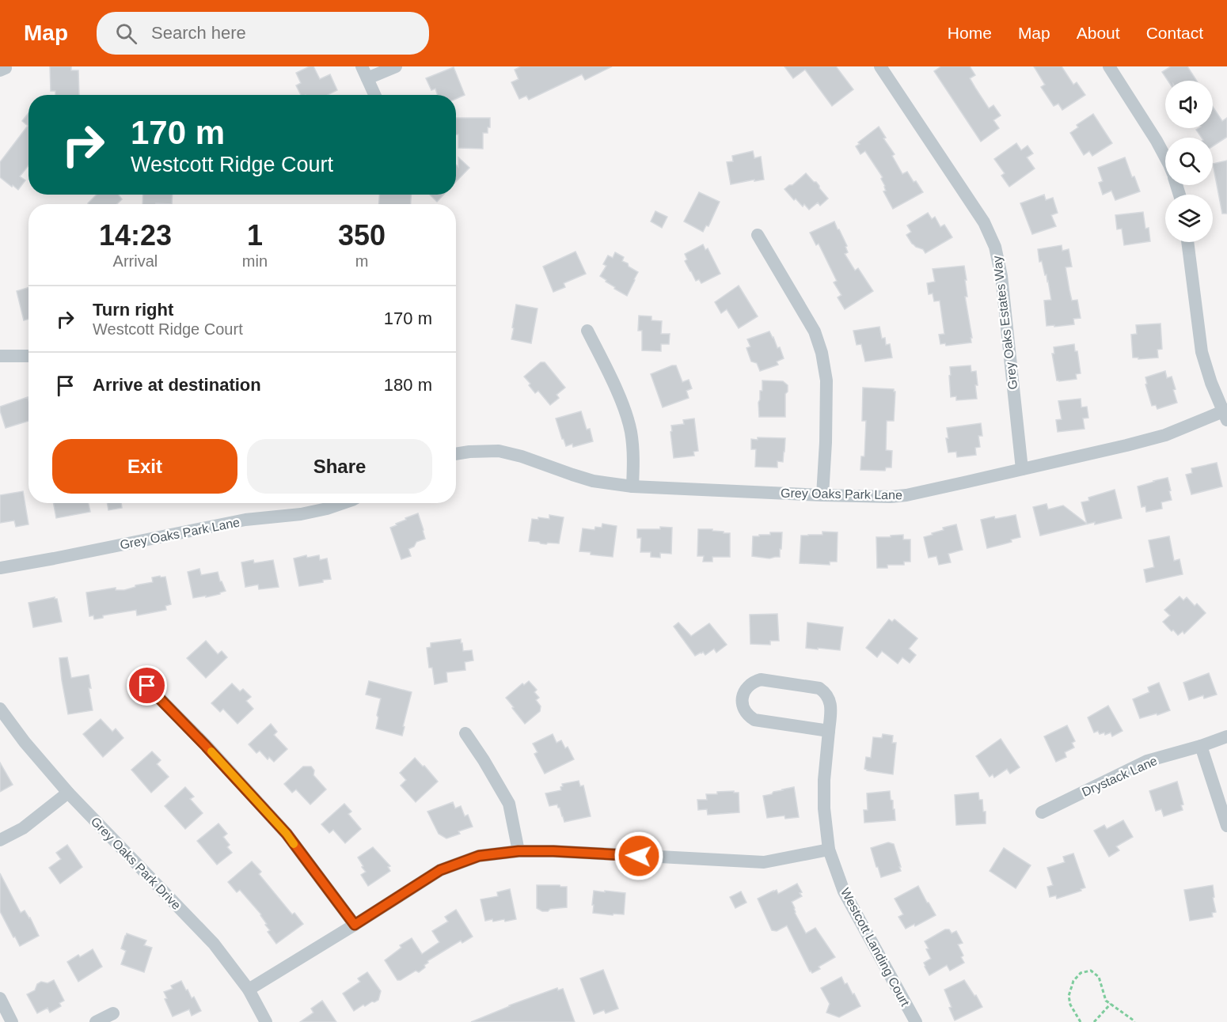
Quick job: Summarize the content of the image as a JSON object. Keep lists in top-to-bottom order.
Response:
{
  "streets": {
    "street": [
      "Grey Oaks Estates Way",
      "Grey Oaks Park Lane",
      "Drystack Lane",
      "Grey Oaks Park Drive",
      "Westcott Landing Court"
    ]
  },
  "crossings": [
    ["Grey Oaks Estates Way", "Grey Oaks Park Lane"]
  ],
  "page": {
    "header": "Map",
    "search": "Search here",
    "nav": [
      "Home",
      "Map",
      "About",
      "Contact"
    ],
    "turn": ["170 m", "Westcott Ridge Court"],
    "eta": [
      "14:23",
      "Arrival",
      "1",
      "min",
      "350",
      "m"
    ],
    "list": [
      {
        "name": "Turn right",
        "note": "Westcott Ridge Court",
        "value": "170 m"
      },
      {
        "name": "Arrive at destination",
        "value": "180 m"
      }
    ],
    "buttons": ["Exit", "Share"]
  }
}
